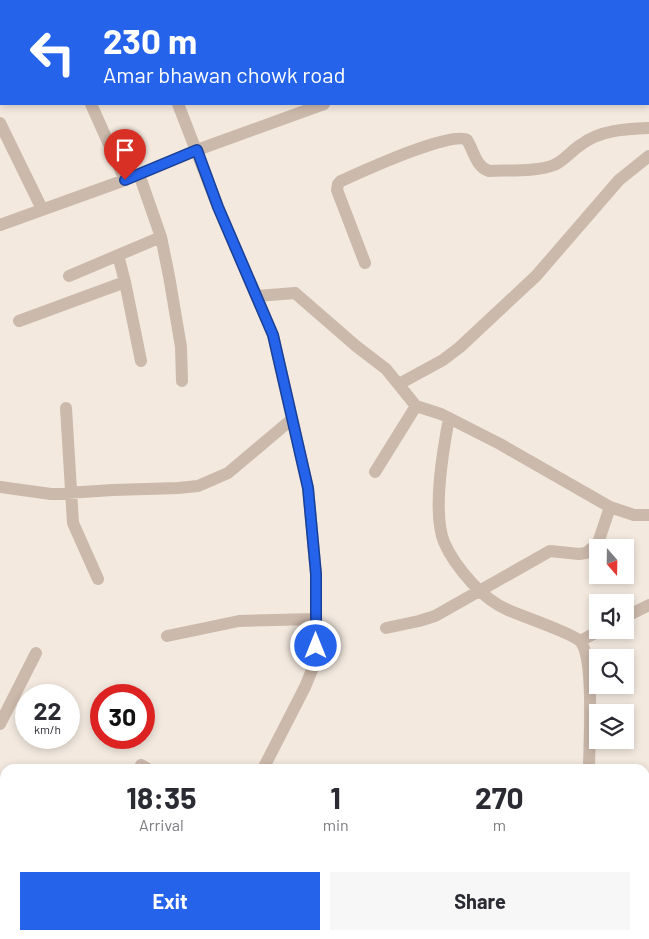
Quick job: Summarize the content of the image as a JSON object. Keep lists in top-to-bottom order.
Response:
{
  "north": "bottom",
  "page": {
    "turn": ["230 m", "Amar bhawan chowk road"],
    "speed": "22 km/h",
    "limit": "30",
    "eta": [
      "18:35",
      "Arrival",
      "1",
      "min",
      "270",
      "m"
    ],
    "buttons": ["Exit", "Share"]
  }
}
